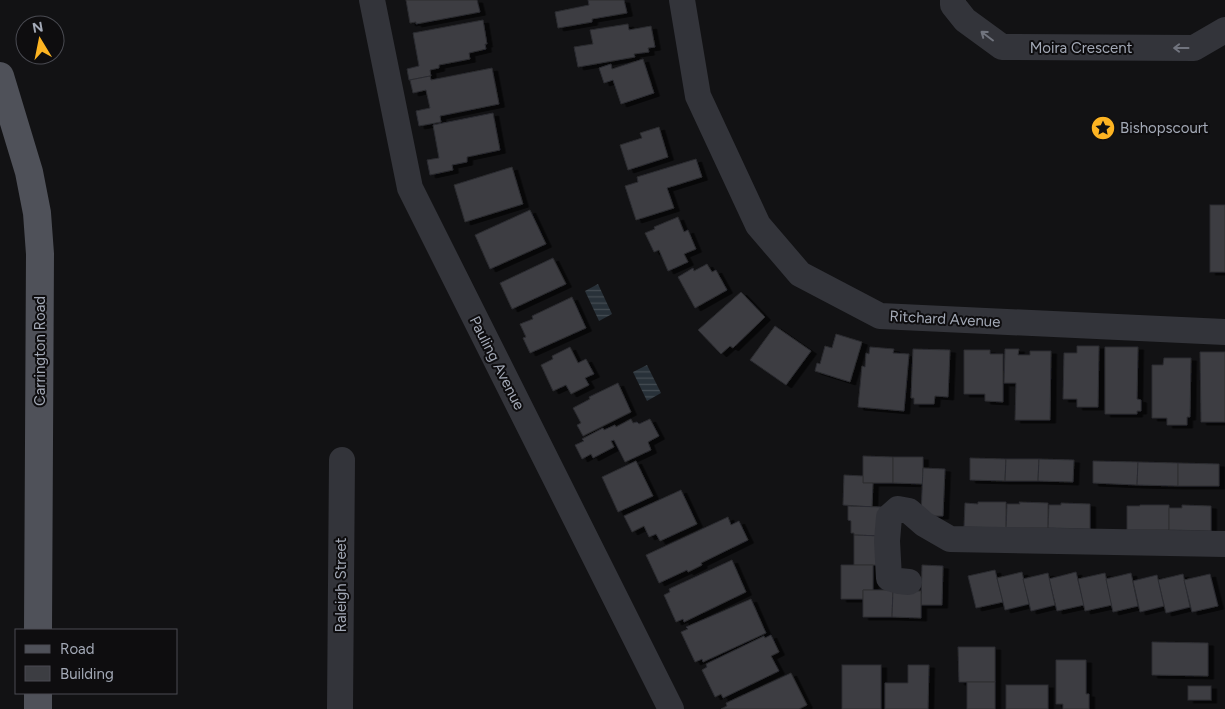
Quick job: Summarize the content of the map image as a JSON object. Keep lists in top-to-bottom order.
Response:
{
  "streets": {
    "main road": ["Carrington Road"],
    "street": [
      "Moira Crescent",
      "Ritchard Avenue",
      "Pauling Avenue",
      "Raleigh Street"
    ]
  },
  "one_way": ["Moira Crescent"],
  "places": {
    "place": ["Bishopscourt"]
  },
  "legend": ["Road", "Building"],
  "north": "top"
}
